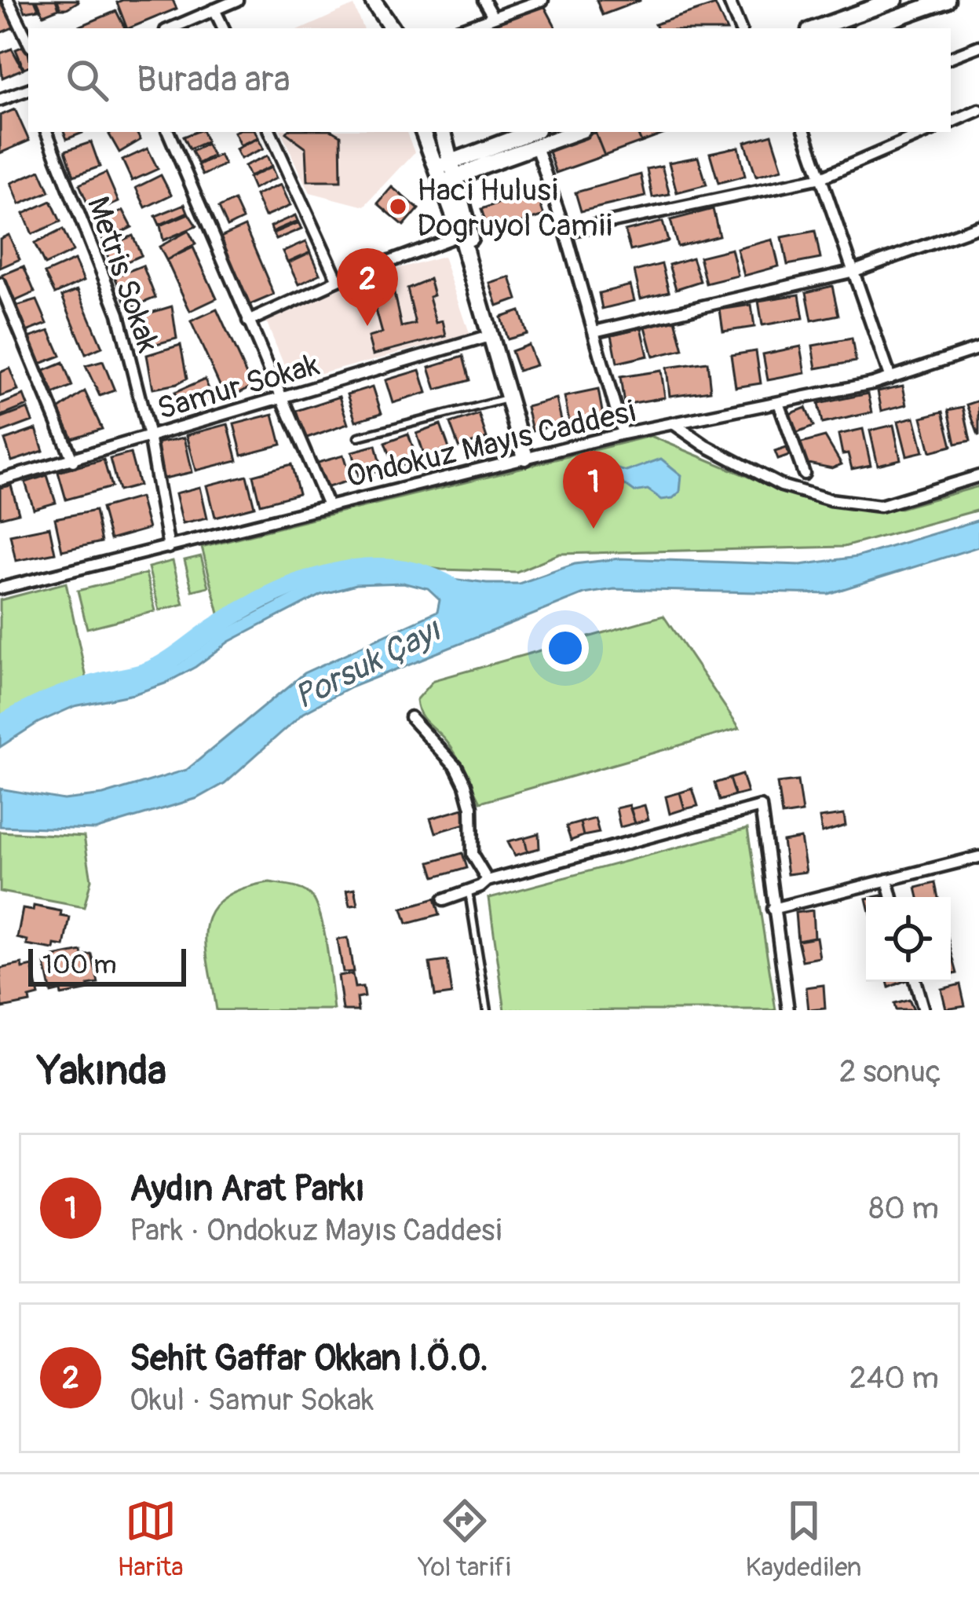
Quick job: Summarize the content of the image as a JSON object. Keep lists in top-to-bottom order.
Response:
{
  "streets": {
    "street": ["Metris Sokak", "Samur Sokak", "Ondokuz Mayıs Caddesi"]
  },
  "crossings": [
    ["Metris Sokak", "Samur Sokak"],
    ["Metris Sokak", "Ondokuz Mayıs Caddesi"]
  ],
  "water": ["Porsuk Çayı"],
  "places": ["Haci Hulusi Dogruyol Camii"],
  "scale_bar": "100 m",
  "page": {
    "search": "Burada ara",
    "pins": ["2", "1"],
    "scale": "100 m",
    "heading": ["Yakında", "2 sonuç"],
    "list": [
      {
        "mark": "1",
        "name": "Aydın Arat Parkı",
        "note": "Park · Ondokuz Mayıs Caddesi",
        "value": "80 m"
      },
      {
        "mark": "2",
        "name": "Sehit Gaffar Okkan I.Ö.O.",
        "note": "Okul · Samur Sokak",
        "value": "240 m"
      }
    ],
    "nav": ["Harita", "Yol tarifi", "Kaydedilen"]
  }
}
